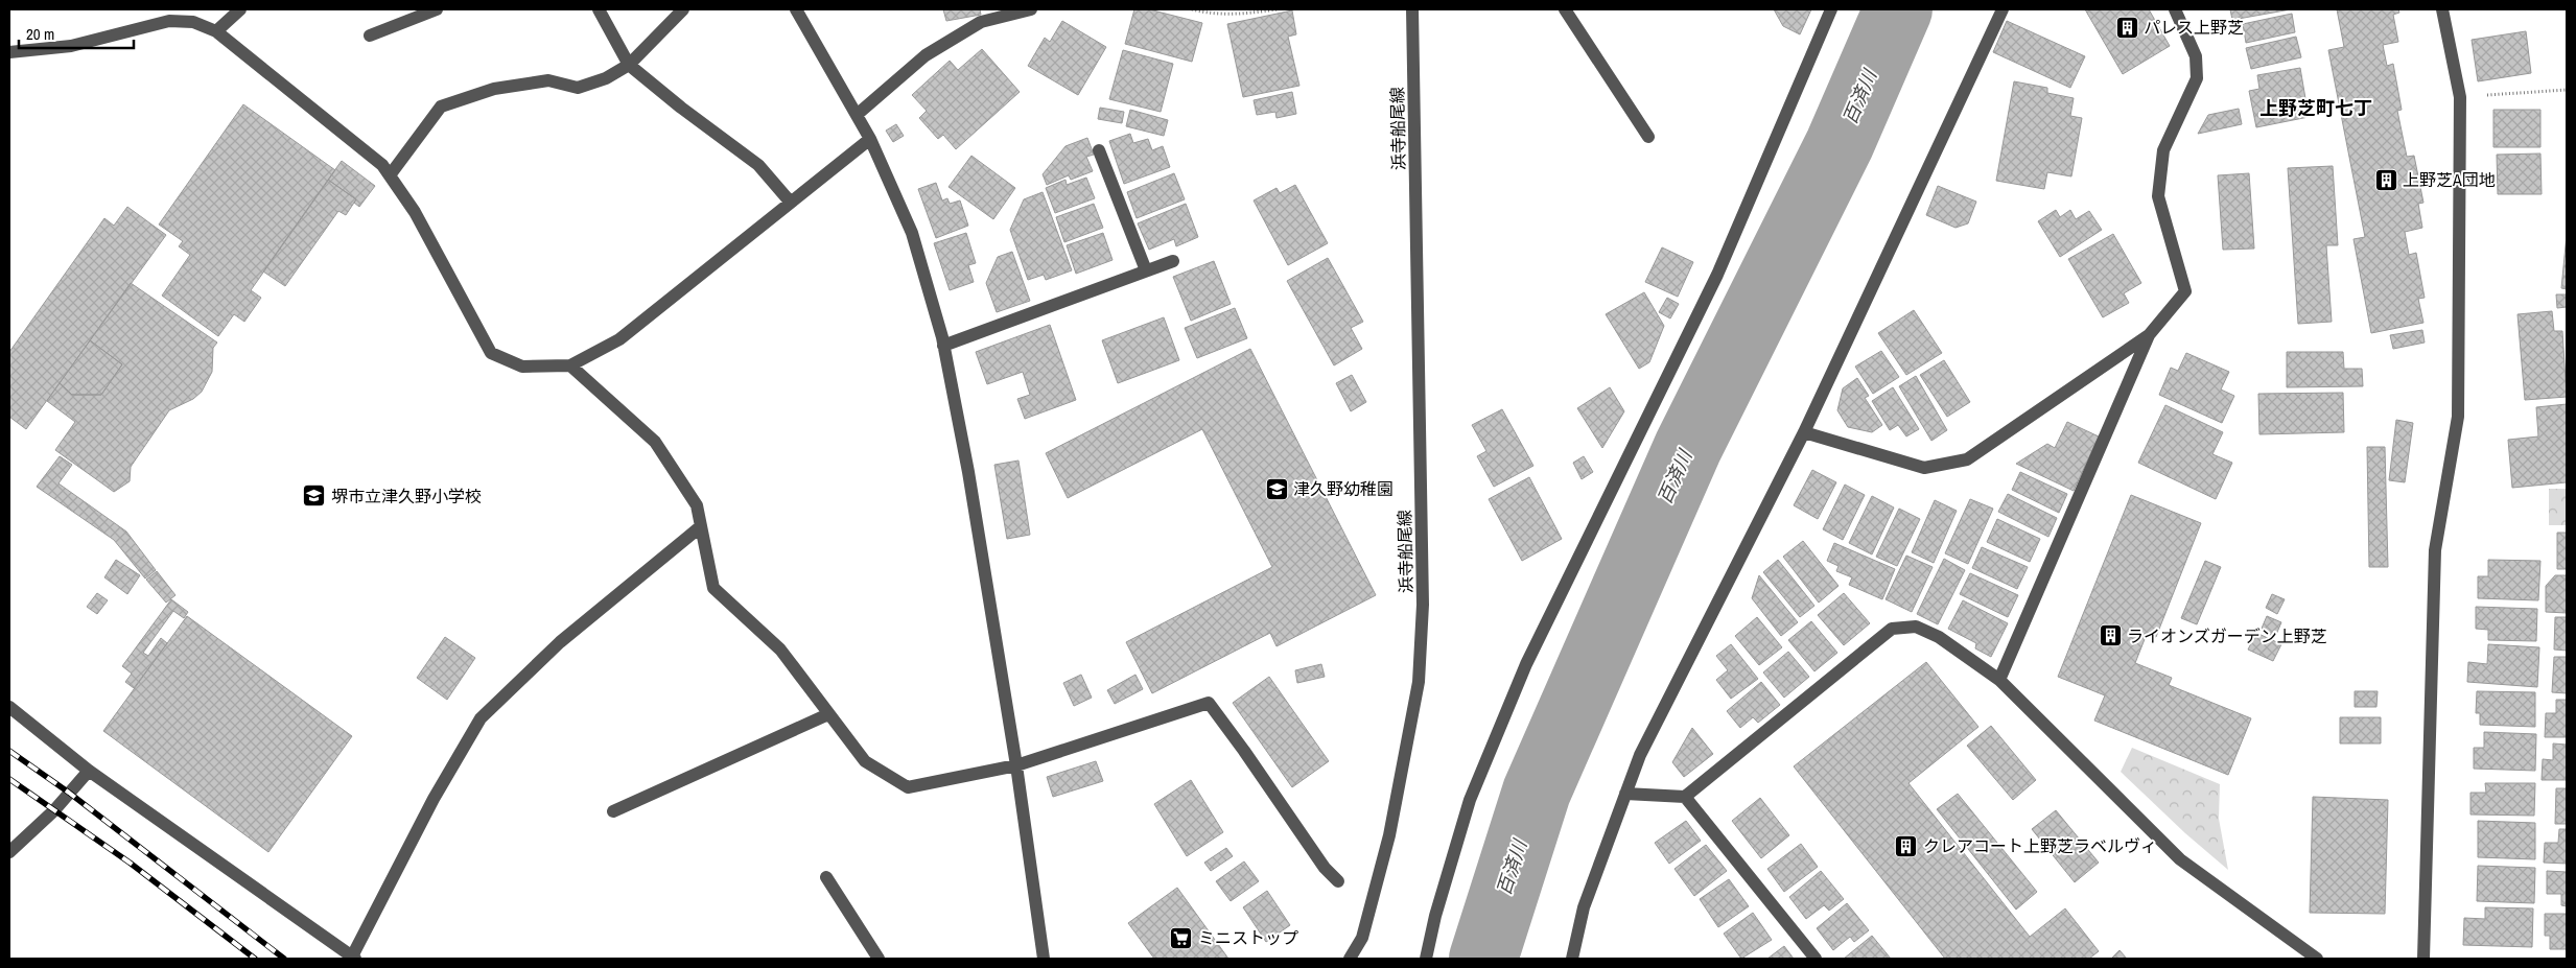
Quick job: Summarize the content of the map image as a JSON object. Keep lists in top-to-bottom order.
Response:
{
  "streets": {
    "street": ["浜寺船尾線"]
  },
  "districts": ["上野芝町七丁"],
  "water": ["百済川"],
  "places": {
    "building": [
      "パレス上野芝",
      "上野芝A団地",
      "ライオンズガーデン上野芝",
      "クレアコート上野芝ラベルヴィ"
    ],
    "school or university": ["津久野幼稚園", "堺市立津久野小学校"],
    "supermarket": ["ミニストップ"]
  },
  "scale_bar": "20 m"
}
